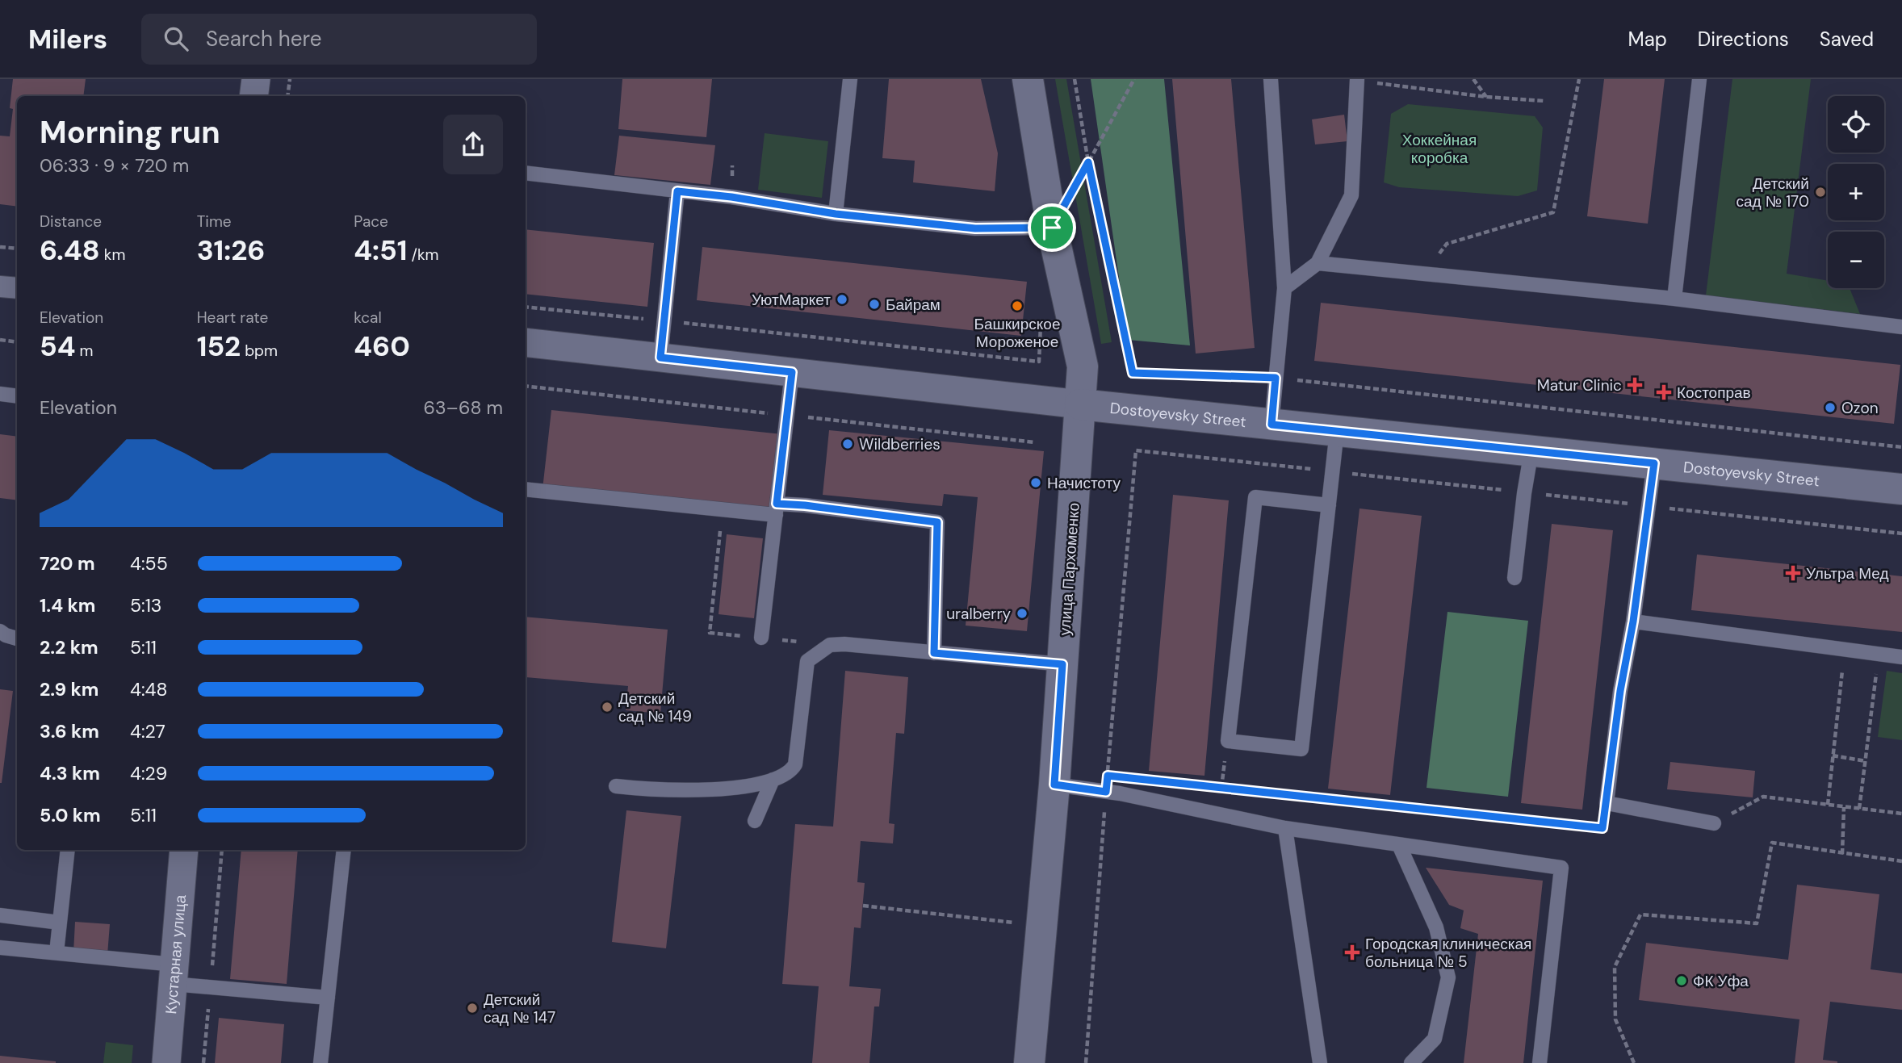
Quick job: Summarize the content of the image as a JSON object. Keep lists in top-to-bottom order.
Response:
{
  "streets": {
    "street": ["Dostoyevsky Street", "улица Пархоменко", "Кустарная улица"]
  },
  "crossings": [
    ["Dostoyevsky Street", "улица Пархоменко"]
  ],
  "parks": ["Хоккейная коробка"],
  "places": {
    "other": [
      "Детский сад № 170",
      "УютМаркет",
      "Байрам",
      "Башкирское Мороженое",
      "Ozon",
      "Wildberries",
      "Начистоту",
      "uralberry",
      "Детский сад № 149",
      "ФК Уфа",
      "Детский сад № 147"
    ],
    "health": [
      "Matur Clinic",
      "Костоправ",
      "Ультра Мед",
      "Городская клиническая больница № 5"
    ]
  },
  "page": {
    "header": "Milers",
    "search": "Search here",
    "nav": ["Map", "Directions", "Saved"],
    "map_buttons": ["+", "−"],
    "heading": ["Morning run", "06:33 · 9 × 720 m"],
    "stats": [
      ["Distance", "6.48 km"],
      ["Time", "31:26"],
      ["Pace", "4:51 /km"],
      ["Elevation", "54 m"],
      ["Heart rate", "152 bpm"],
      ["kcal", "460"]
    ],
    "chart": ["Elevation", "63–68 m"],
    "list": [
      {
        "name": "720 m",
        "note": "4:55"
      },
      {
        "name": "1.4 km",
        "note": "5:13"
      },
      {
        "name": "2.2 km",
        "note": "5:11"
      },
      {
        "name": "2.9 km",
        "note": "4:48"
      },
      {
        "name": "3.6 km",
        "note": "4:27"
      },
      {
        "name": "4.3 km",
        "note": "4:29"
      },
      {
        "name": "5.0 km",
        "note": "5:11"
      }
    ]
  }
}
